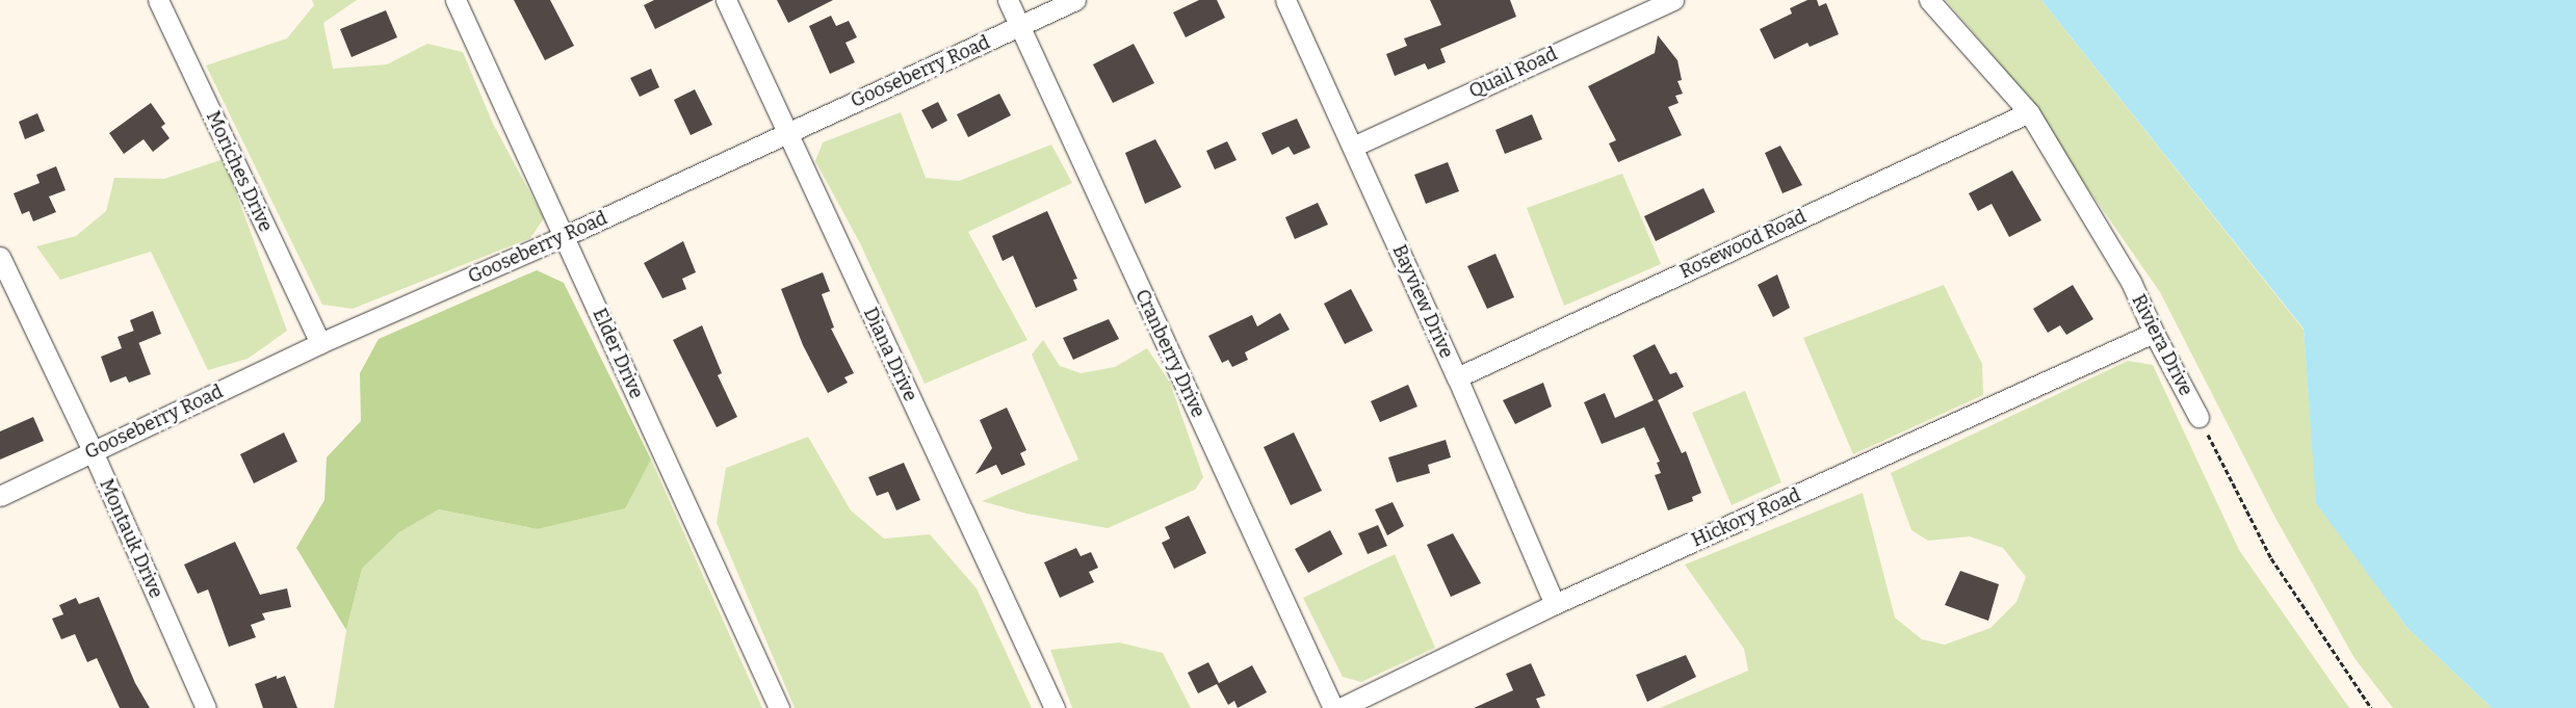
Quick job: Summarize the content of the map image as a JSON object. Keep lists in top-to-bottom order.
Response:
{
  "streets": {
    "street": [
      "Gooseberry Road",
      "Quail Road",
      "Moriches Drive",
      "Rosewood Road",
      "Bayview Drive",
      "Riviera Drive",
      "Elder Drive",
      "Cranberry Drive",
      "Diana Drive",
      "Hickory Road",
      "Montauk Drive"
    ]
  },
  "crossings": [
    ["Gooseberry Road", "Moriches Drive"],
    ["Gooseberry Road", "Elder Drive"],
    ["Gooseberry Road", "Cranberry Drive"],
    ["Gooseberry Road", "Diana Drive"],
    ["Gooseberry Road", "Montauk Drive"],
    ["Quail Road", "Bayview Drive"],
    ["Rosewood Road", "Bayview Drive"],
    ["Rosewood Road", "Riviera Drive"],
    ["Bayview Drive", "Hickory Road"],
    ["Riviera Drive", "Hickory Road"]
  ]
}
